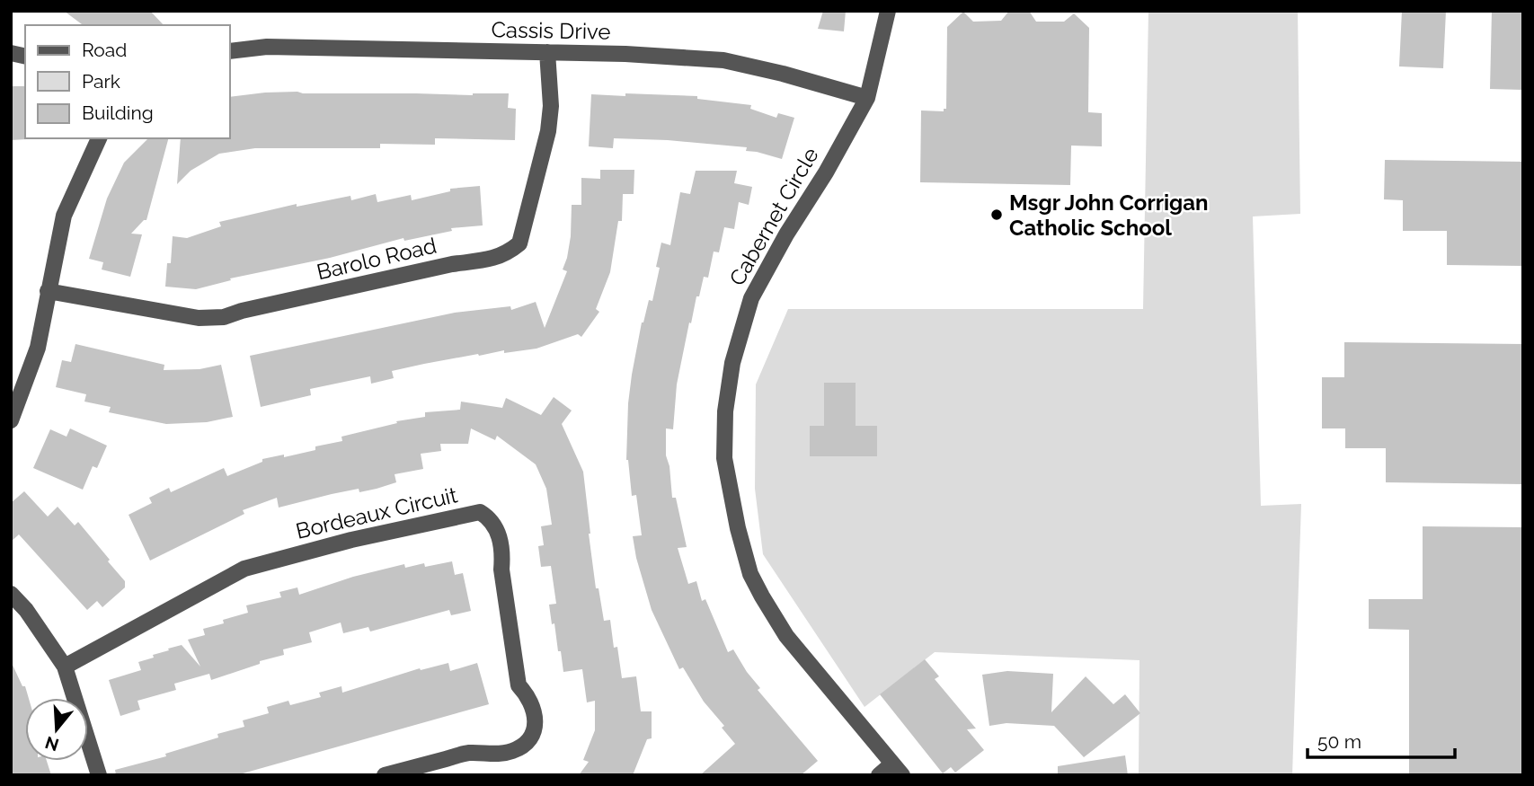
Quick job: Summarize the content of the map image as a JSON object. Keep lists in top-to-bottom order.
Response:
{
  "streets": {
    "street": [
      "Cassis Drive",
      "Cabernet Circle",
      "Barolo Road",
      "Bordeaux Circuit"
    ]
  },
  "crossings": [
    ["Cassis Drive", "Cabernet Circle"],
    ["Cassis Drive", "Barolo Road"]
  ],
  "places": ["Msgr John Corrigan Catholic School"],
  "legend": ["Road", "Park", "Building"],
  "scale_bar": "50 m",
  "north": "bottom"
}
